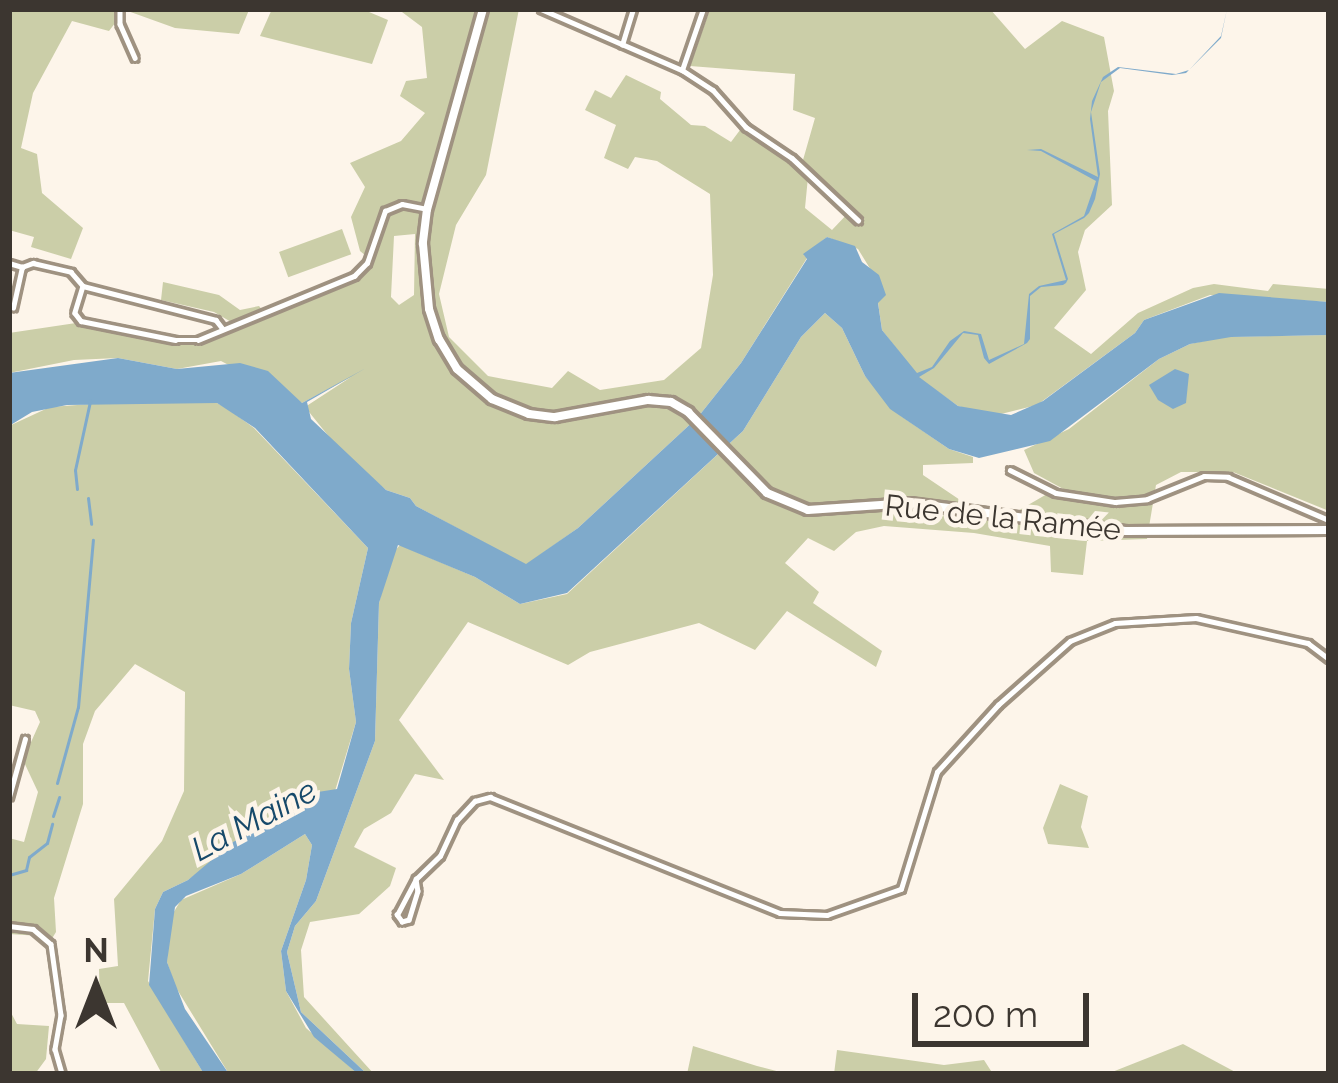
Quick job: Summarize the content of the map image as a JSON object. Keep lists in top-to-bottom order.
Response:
{
  "streets": {
    "main road": ["Rue de la Ramée"]
  },
  "water": ["La Maine"],
  "scale_bar": "200 m",
  "north": "top"
}
